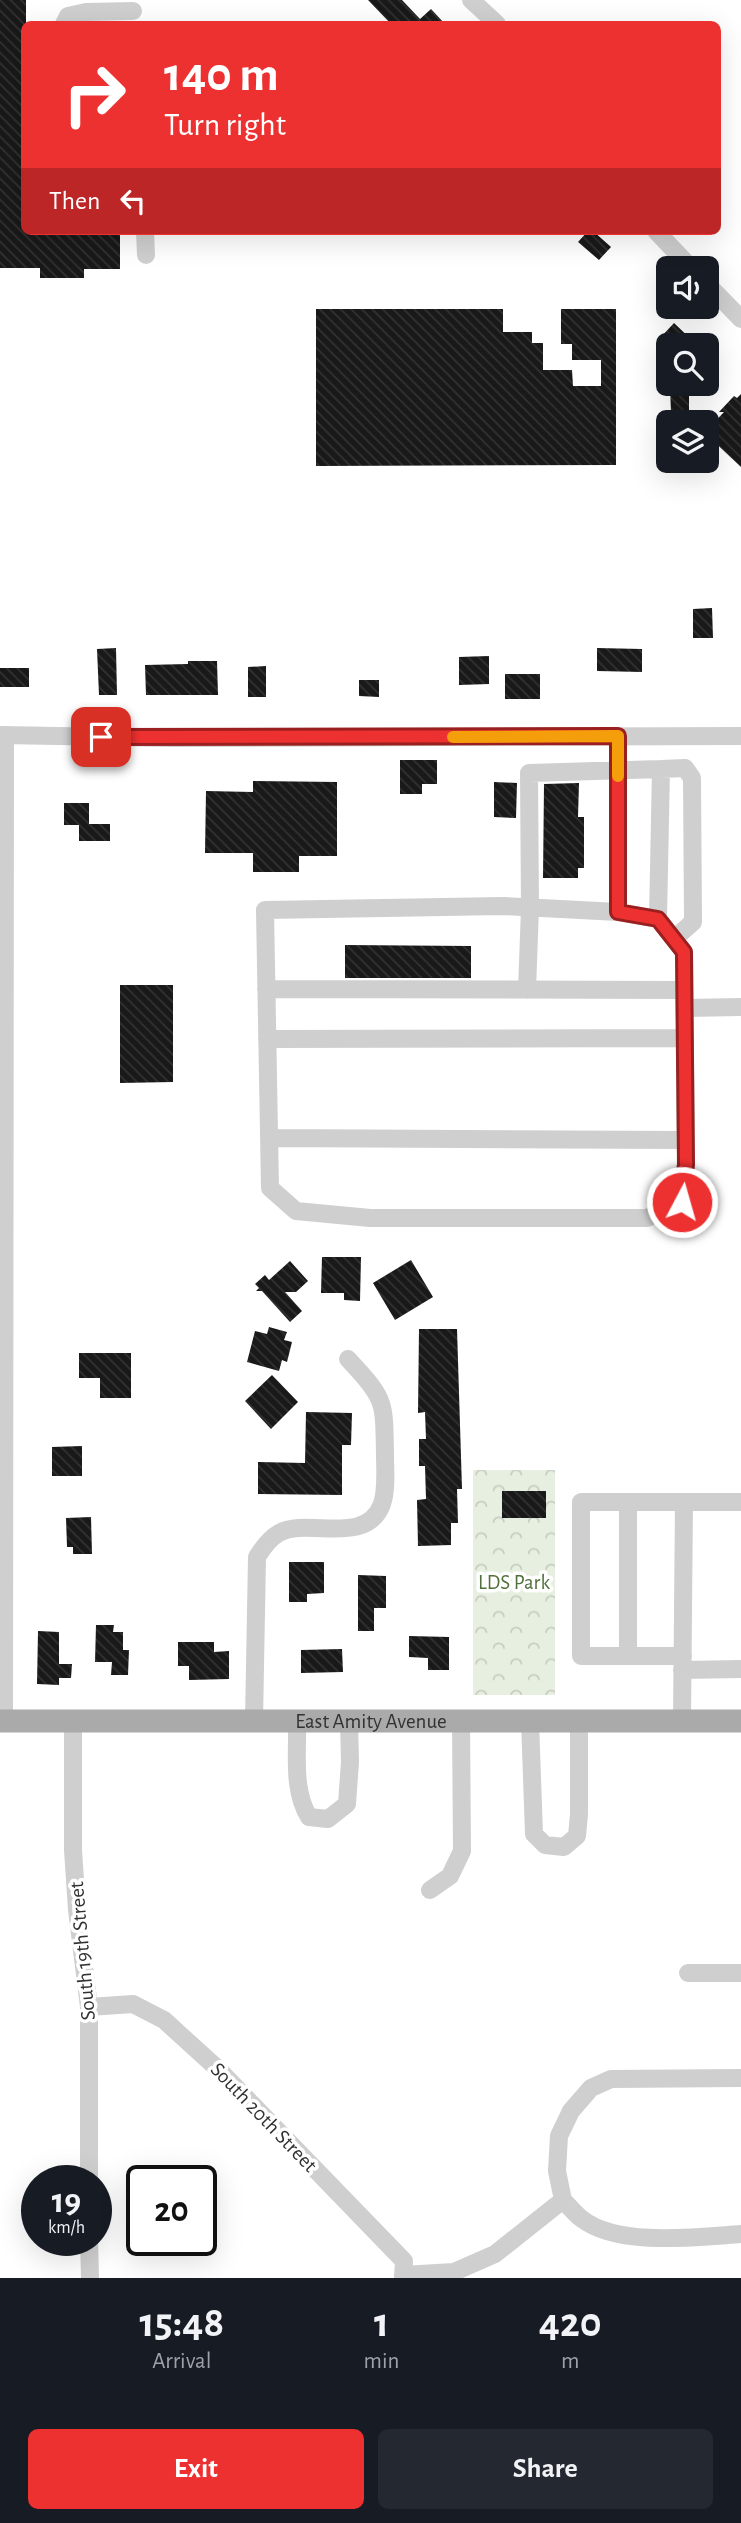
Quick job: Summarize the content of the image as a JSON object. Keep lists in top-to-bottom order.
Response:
{
  "streets": {
    "main road": ["East Amity Avenue"],
    "street": ["South 19th Street", "South 20th Street"]
  },
  "crossings": [
    ["East Amity Avenue", "South 19th Street"],
    ["South 19th Street", "South 20th Street"]
  ],
  "parks": ["LDS Park"],
  "page": {
    "turn": ["140 m", "Turn right"],
    "then": "Then",
    "speed": "19 km/h",
    "limit": "20",
    "eta": [
      "15:48",
      "Arrival",
      "1",
      "min",
      "420",
      "m"
    ],
    "buttons": ["Exit", "Share"]
  }
}
